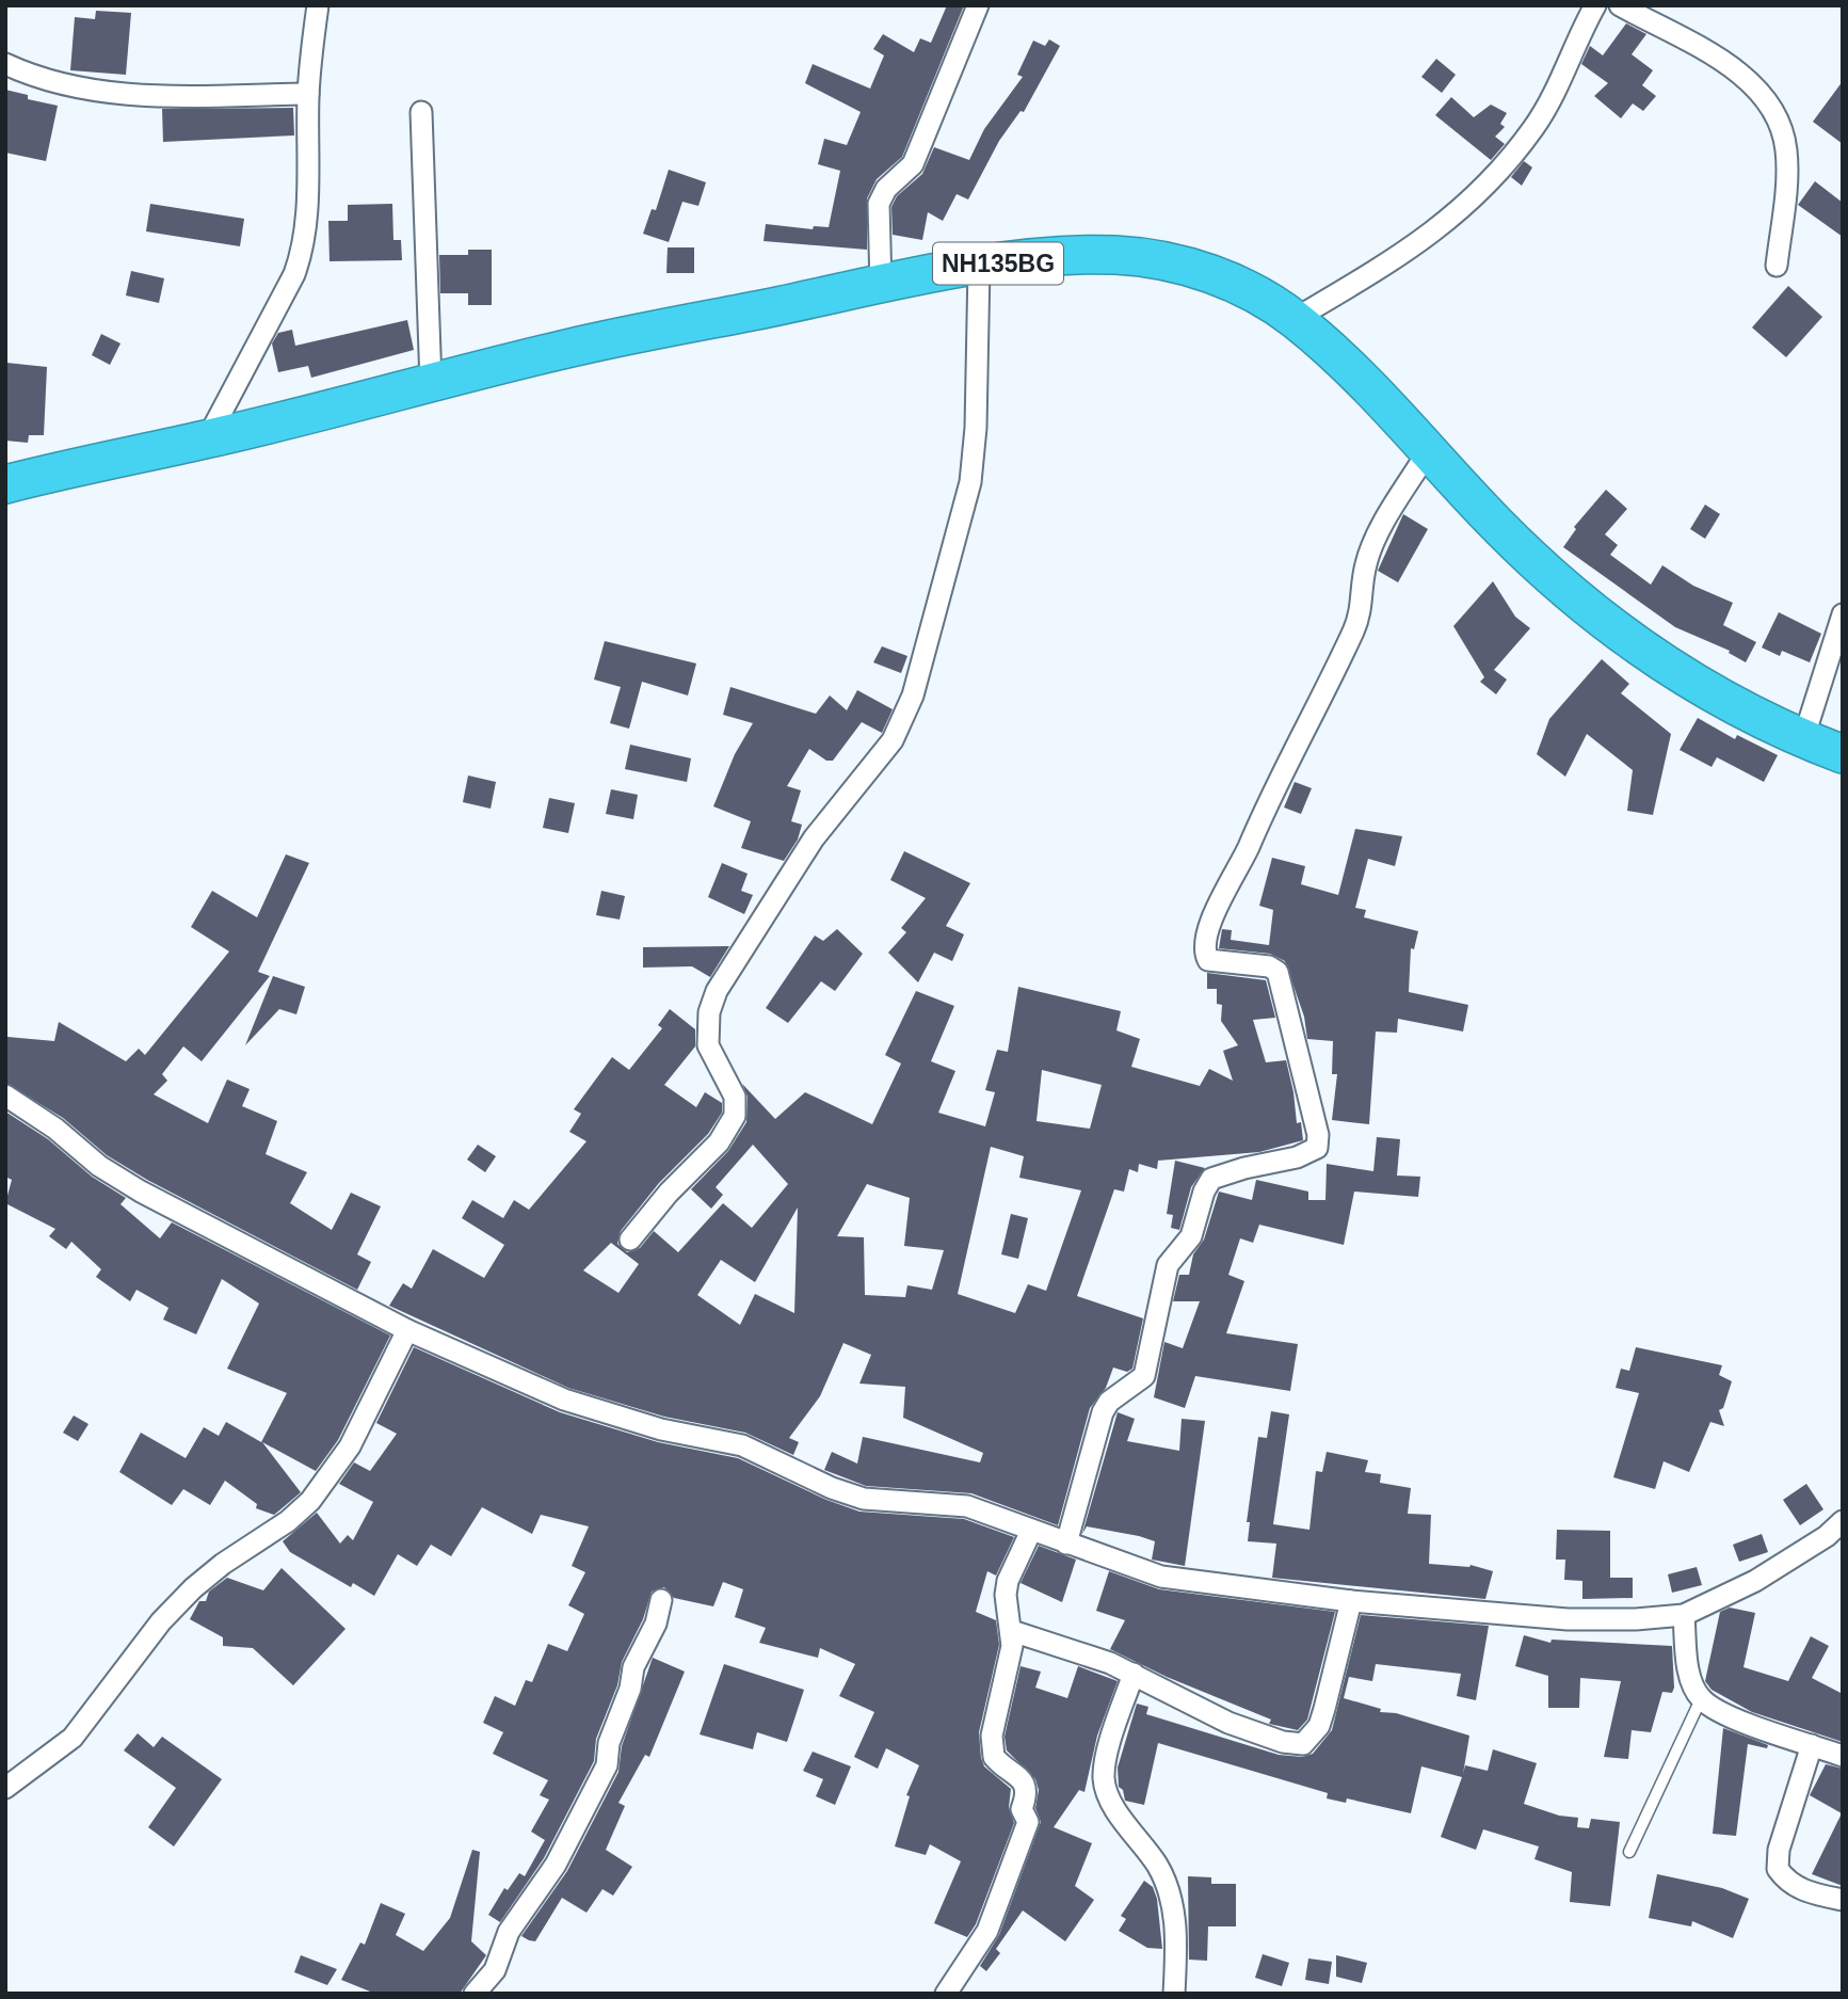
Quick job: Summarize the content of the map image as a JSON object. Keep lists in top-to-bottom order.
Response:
{
  "streets": {
    "highway": ["NH135BG"]
  }
}
